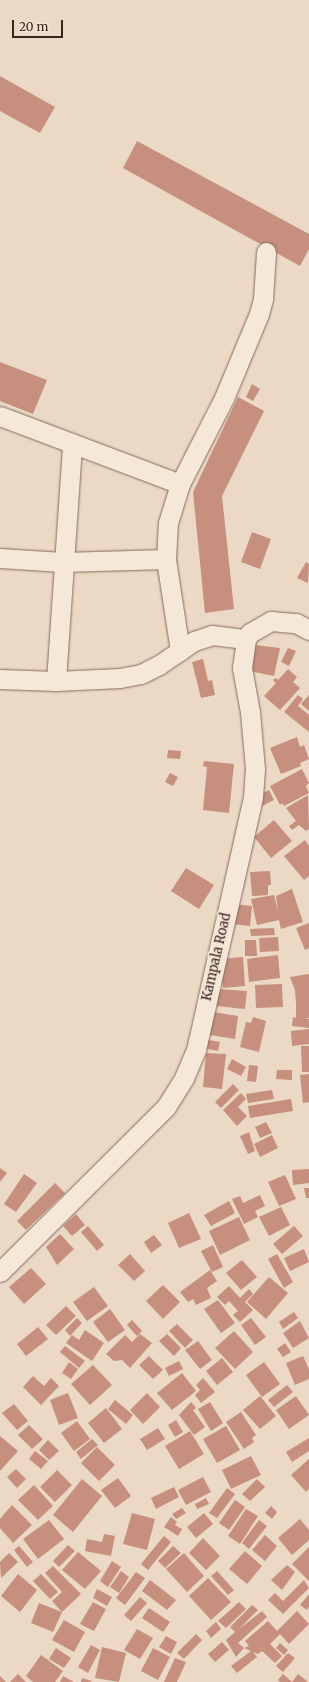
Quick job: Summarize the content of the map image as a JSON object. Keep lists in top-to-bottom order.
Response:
{
  "streets": {
    "street": ["Kampala Road"]
  },
  "scale_bar": "20 m"
}
